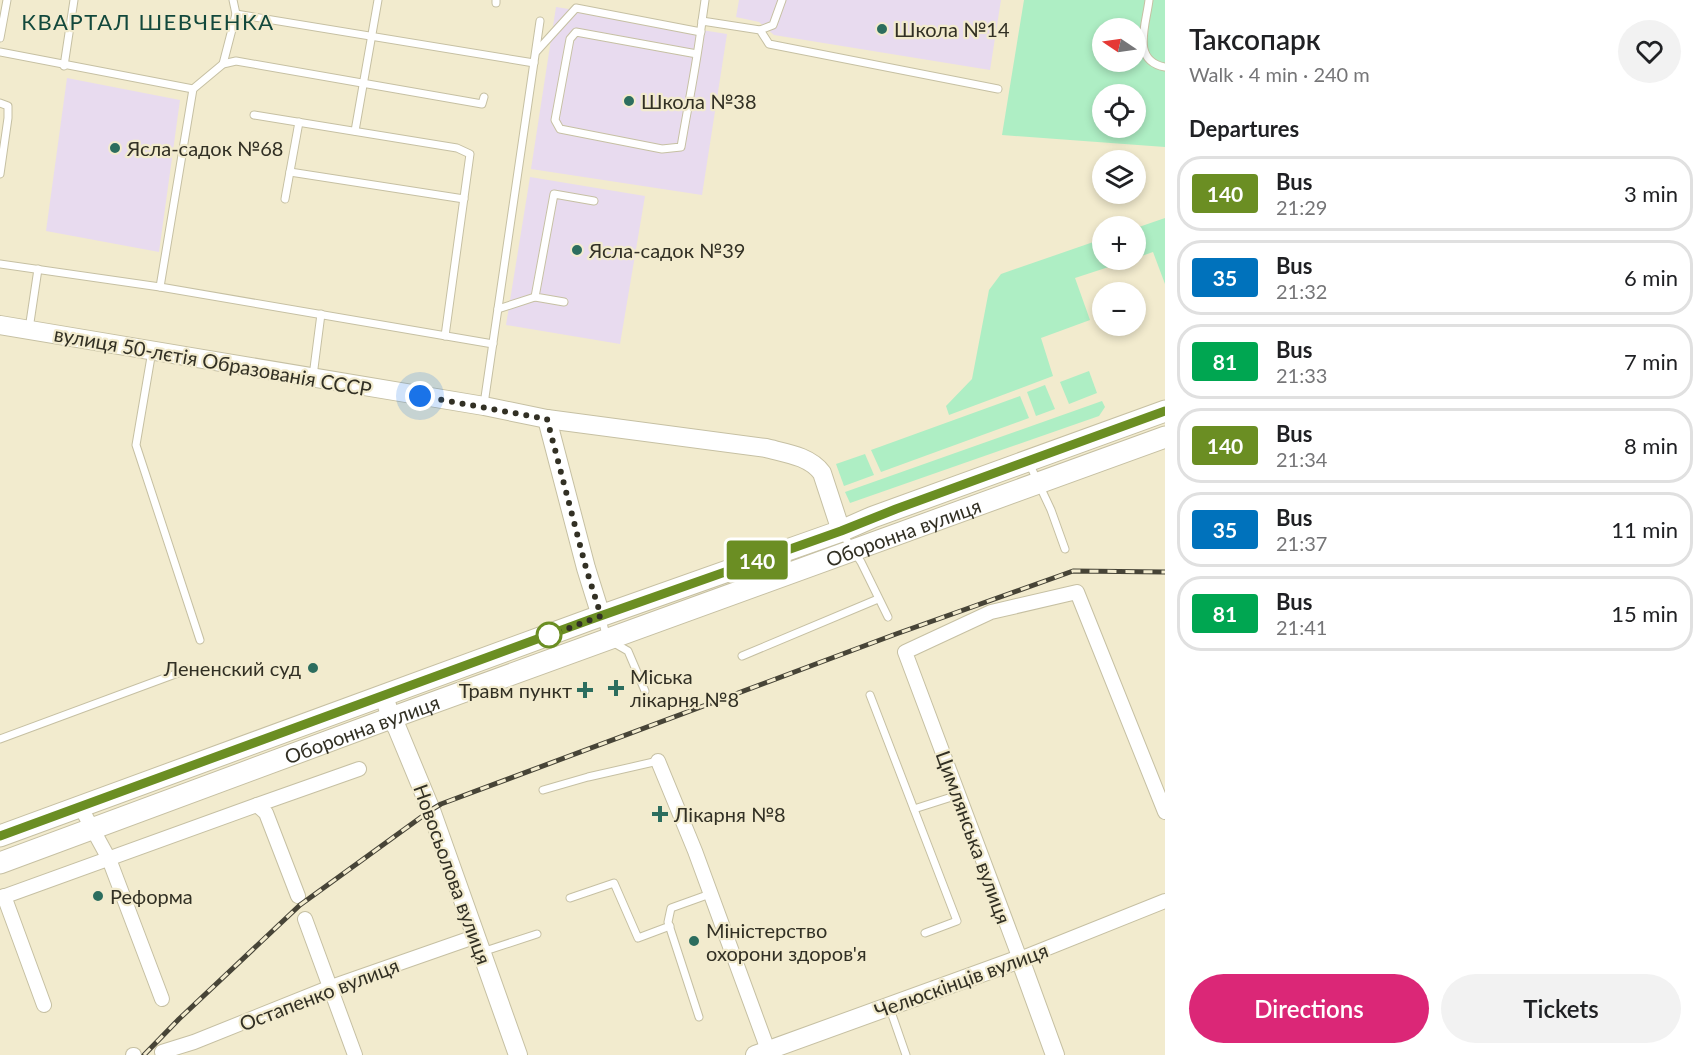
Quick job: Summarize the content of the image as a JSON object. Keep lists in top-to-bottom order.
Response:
{
  "streets": {
    "main road": ["Оборонна вулиця"],
    "street": [
      "вулиця 50-лєтія Образованія СССР",
      "Цимлянська вулиця",
      "Новосьолова вулиця",
      "Челюскінців вулиця",
      "Остапенко вулиця"
    ]
  },
  "crossings": [
    ["вулиця 50-лєтія Образованія СССР", "Оборонна вулиця"],
    ["Оборонна вулиця", "Новосьолова вулиця"],
    ["Цимлянська вулиця", "Челюскінців вулиця"],
    ["Новосьолова вулиця", "Остапенко вулиця"]
  ],
  "districts": ["КВАРТАЛ ШЕВЧЕНКА"],
  "places": {
    "other": [
      "Школа №14",
      "Школа №38",
      "Ясла-садок №68",
      "Ясла-садок №39",
      "Лененский суд",
      "Реформа",
      "Міністерство охорони здоров'я"
    ],
    "health": ["Міська лікарня №8", "Травм пункт", "Лікарня №8"]
  },
  "lines": ["bus line 140"],
  "north": "left",
  "page": {
    "on_map": "140",
    "heading": [
      ["Таксопарк", "Walk · 4 min · 240 m"],
      "Departures"
    ],
    "map_buttons": ["+", "−"],
    "list": [
      {
        "mark": "140",
        "name": "Bus",
        "note": "21:29",
        "value": "3 min"
      },
      {
        "mark": "35",
        "name": "Bus",
        "note": "21:32",
        "value": "6 min"
      },
      {
        "mark": "81",
        "name": "Bus",
        "note": "21:33",
        "value": "7 min"
      },
      {
        "mark": "140",
        "name": "Bus",
        "note": "21:34",
        "value": "8 min"
      },
      {
        "mark": "35",
        "name": "Bus",
        "note": "21:37",
        "value": "11 min"
      },
      {
        "mark": "81",
        "name": "Bus",
        "note": "21:41",
        "value": "15 min"
      }
    ],
    "buttons": ["Directions", "Tickets"]
  }
}
